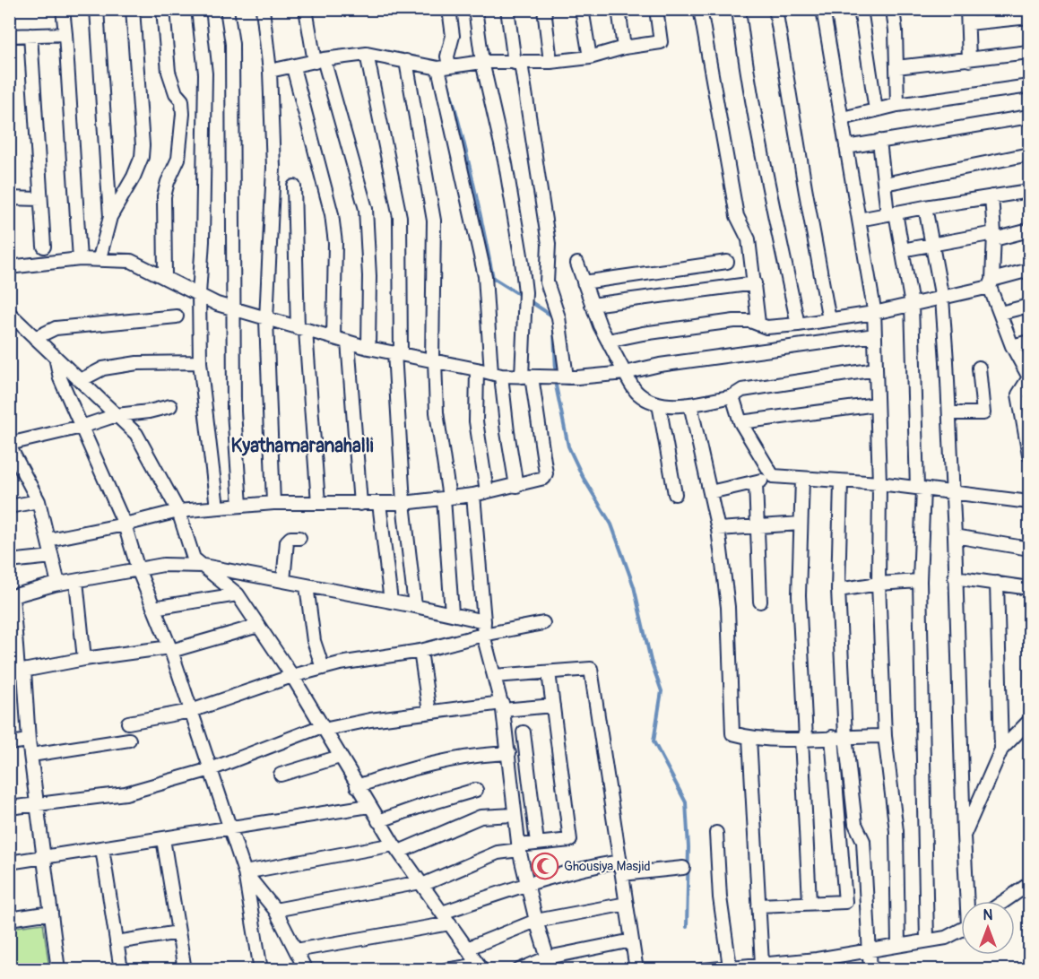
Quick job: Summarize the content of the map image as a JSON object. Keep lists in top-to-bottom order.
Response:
{
  "districts": ["Kyathamaranahalli"],
  "places": {
    "mosque": ["Ghousiya Masjid"]
  },
  "north": "top"
}
